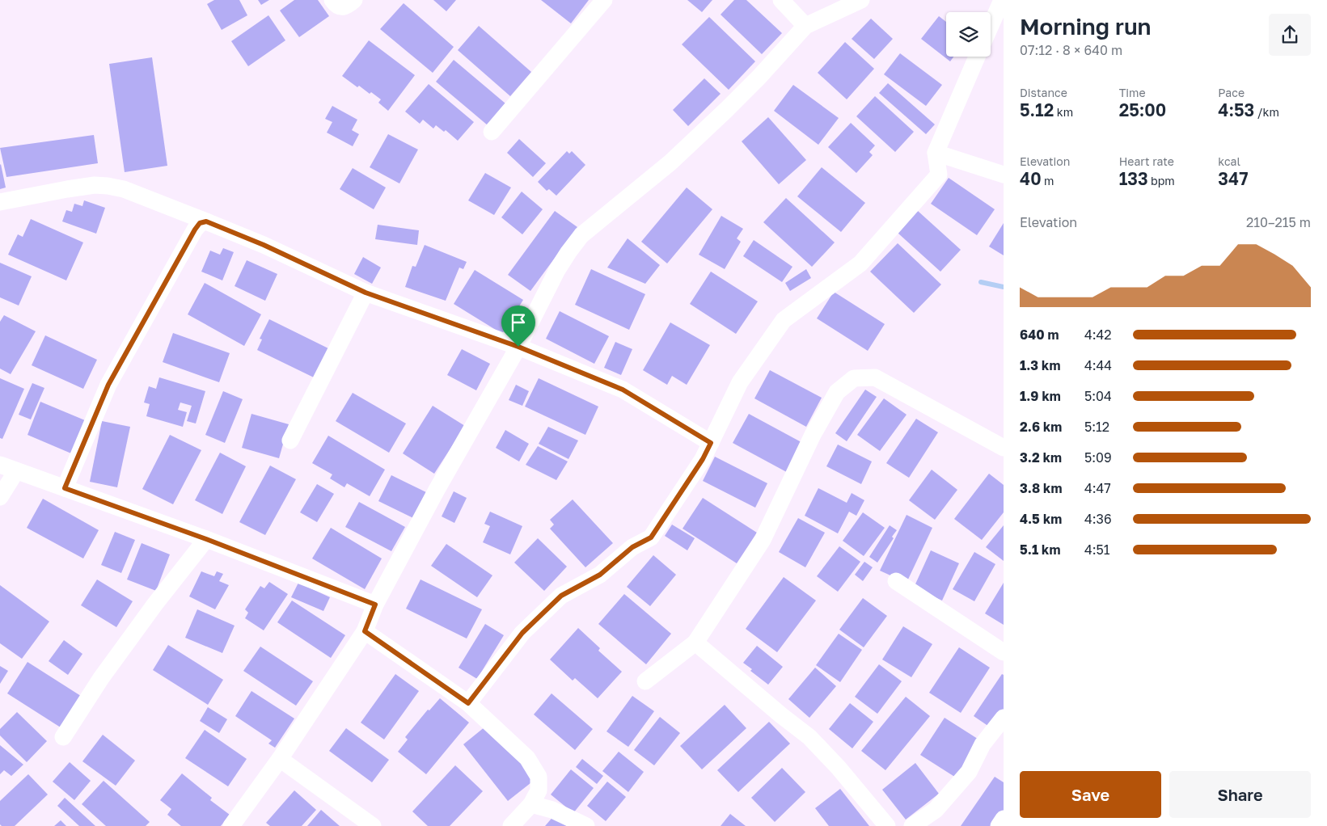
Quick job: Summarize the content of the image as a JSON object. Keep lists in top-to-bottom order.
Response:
{
  "page": {
    "heading": ["Morning run", "07:12 · 8 × 640 m"],
    "stats": [
      ["Distance", "5.12 km"],
      ["Time", "25:00"],
      ["Pace", "4:53 /km"],
      ["Elevation", "40 m"],
      ["Heart rate", "133 bpm"],
      ["kcal", "347"]
    ],
    "chart": ["Elevation", "210–215 m"],
    "list": [
      {
        "name": "640 m",
        "note": "4:42"
      },
      {
        "name": "1.3 km",
        "note": "4:44"
      },
      {
        "name": "1.9 km",
        "note": "5:04"
      },
      {
        "name": "2.6 km",
        "note": "5:12"
      },
      {
        "name": "3.2 km",
        "note": "5:09"
      },
      {
        "name": "3.8 km",
        "note": "4:47"
      },
      {
        "name": "4.5 km",
        "note": "4:36"
      },
      {
        "name": "5.1 km",
        "note": "4:51"
      }
    ],
    "buttons": ["Save", "Share"]
  }
}
